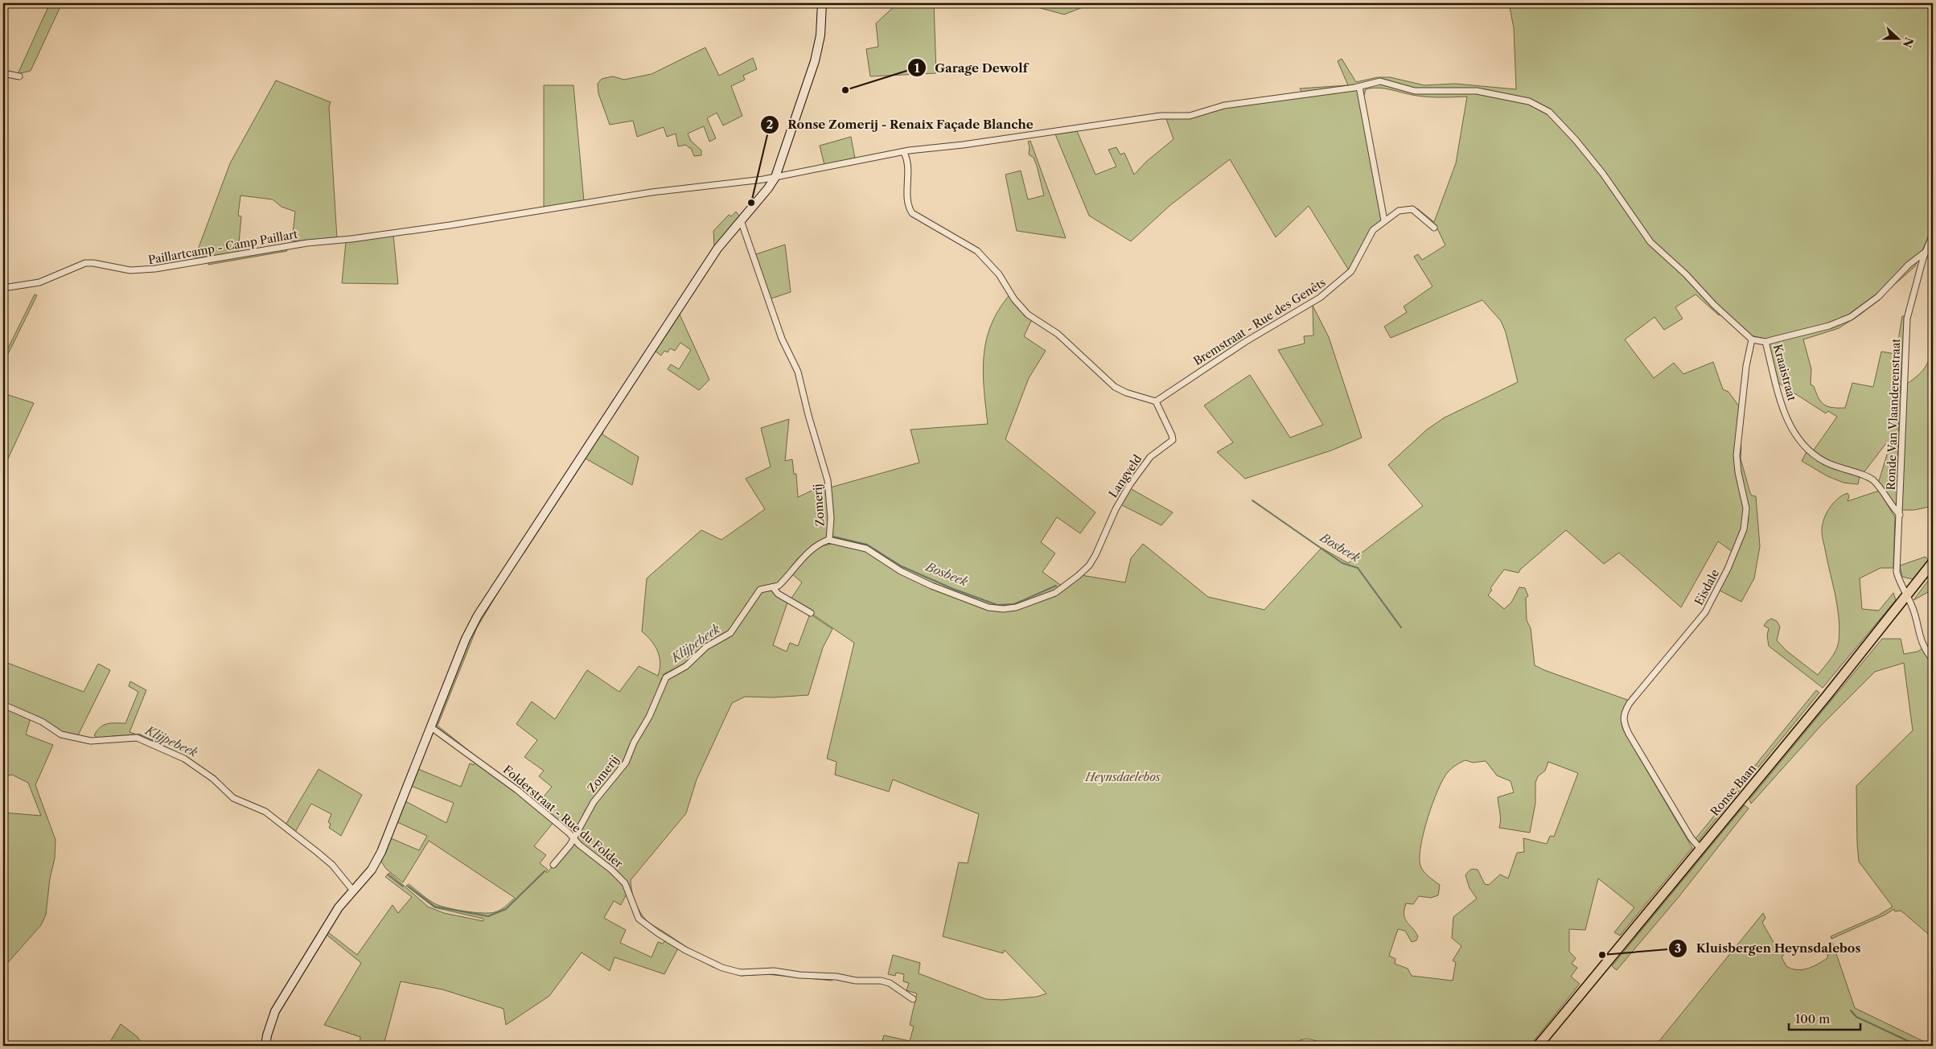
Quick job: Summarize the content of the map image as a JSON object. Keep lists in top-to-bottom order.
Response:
{
  "streets": {
    "main road": ["Ronse Baan"],
    "street": [
      "Paillartcamp - Camp Paillart",
      "Bremstraat - Rue des Genêts",
      "Kraaistraat",
      "Ronde Van Vlaanderenstraat",
      "Langveld",
      "Zomerij",
      "Eisdale",
      "Folderstraat - Rue du Folder"
    ]
  },
  "crossings": [
    ["Paillartcamp - Camp Paillart", "Eisdale"],
    ["Bremstraat - Rue des Genêts", "Langveld"],
    ["Kraaistraat", "Ronde Van Vlaanderenstraat"],
    ["Ronde Van Vlaanderenstraat", "Ronse Baan"],
    ["Langveld", "Zomerij"],
    ["Zomerij", "Folderstraat - Rue du Folder"],
    ["Eisdale", "Ronse Baan"]
  ],
  "water": ["Bosbeek", "Klijpebeek"],
  "parks": ["Heynsdaelebos"],
  "places": ["Garage Dewolf", "Ronse Zomerij - Renaix Façade Blanche", "Kluisbergen Heynsdalebos"],
  "scale_bar": "100 m",
  "north": "right"
}
